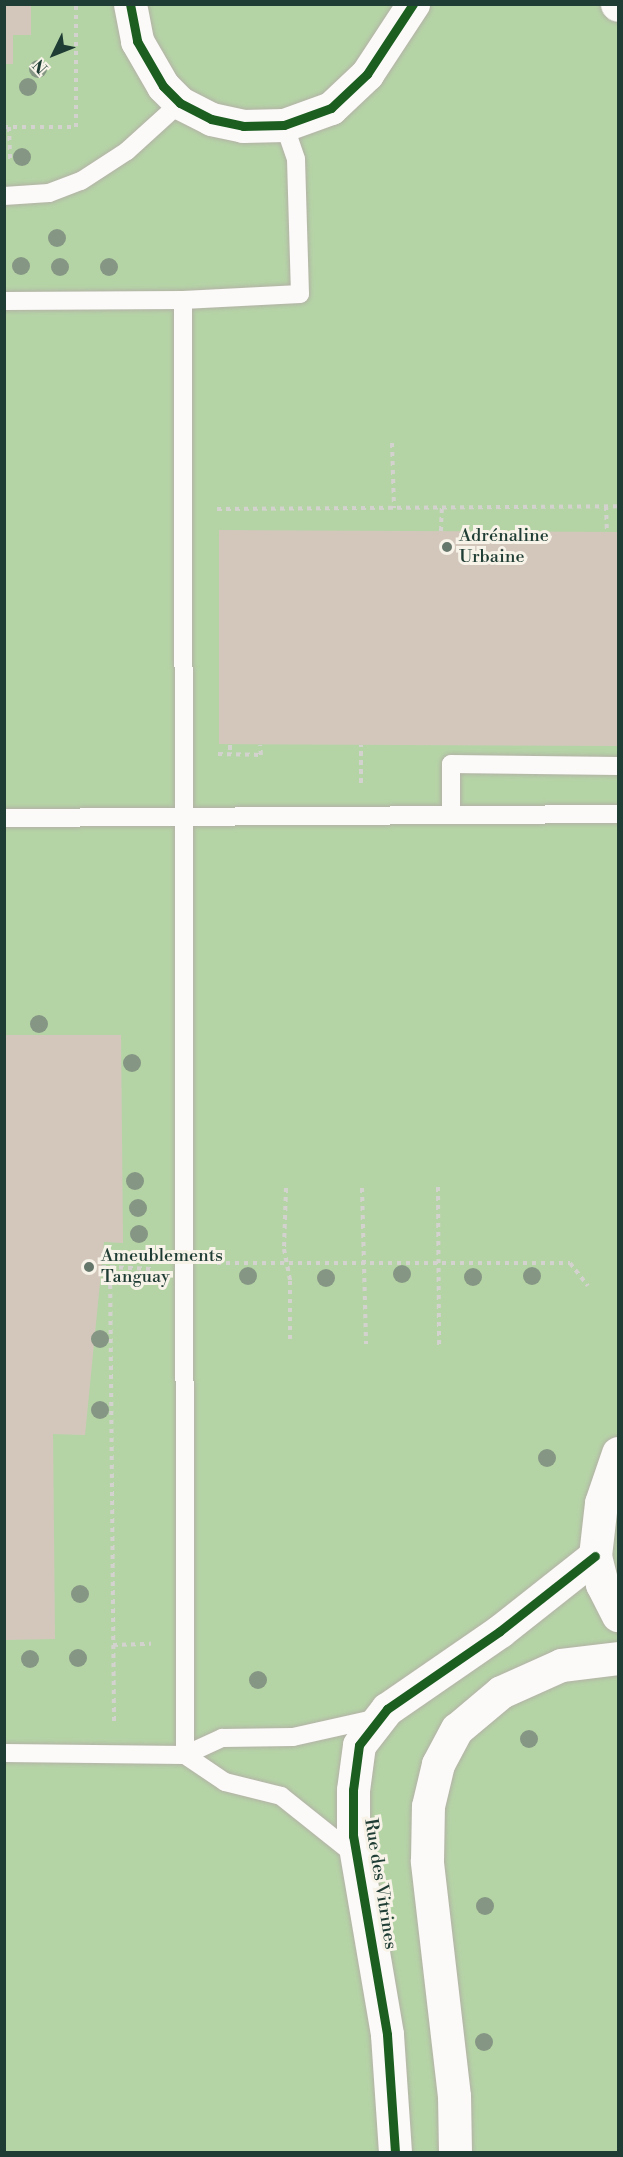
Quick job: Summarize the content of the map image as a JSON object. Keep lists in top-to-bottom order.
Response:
{
  "streets": {
    "street": ["Rue des Vitrines"]
  },
  "places": ["Adrénaline Urbaine", "Ameublements Tanguay"],
  "north": "bottom left"
}
